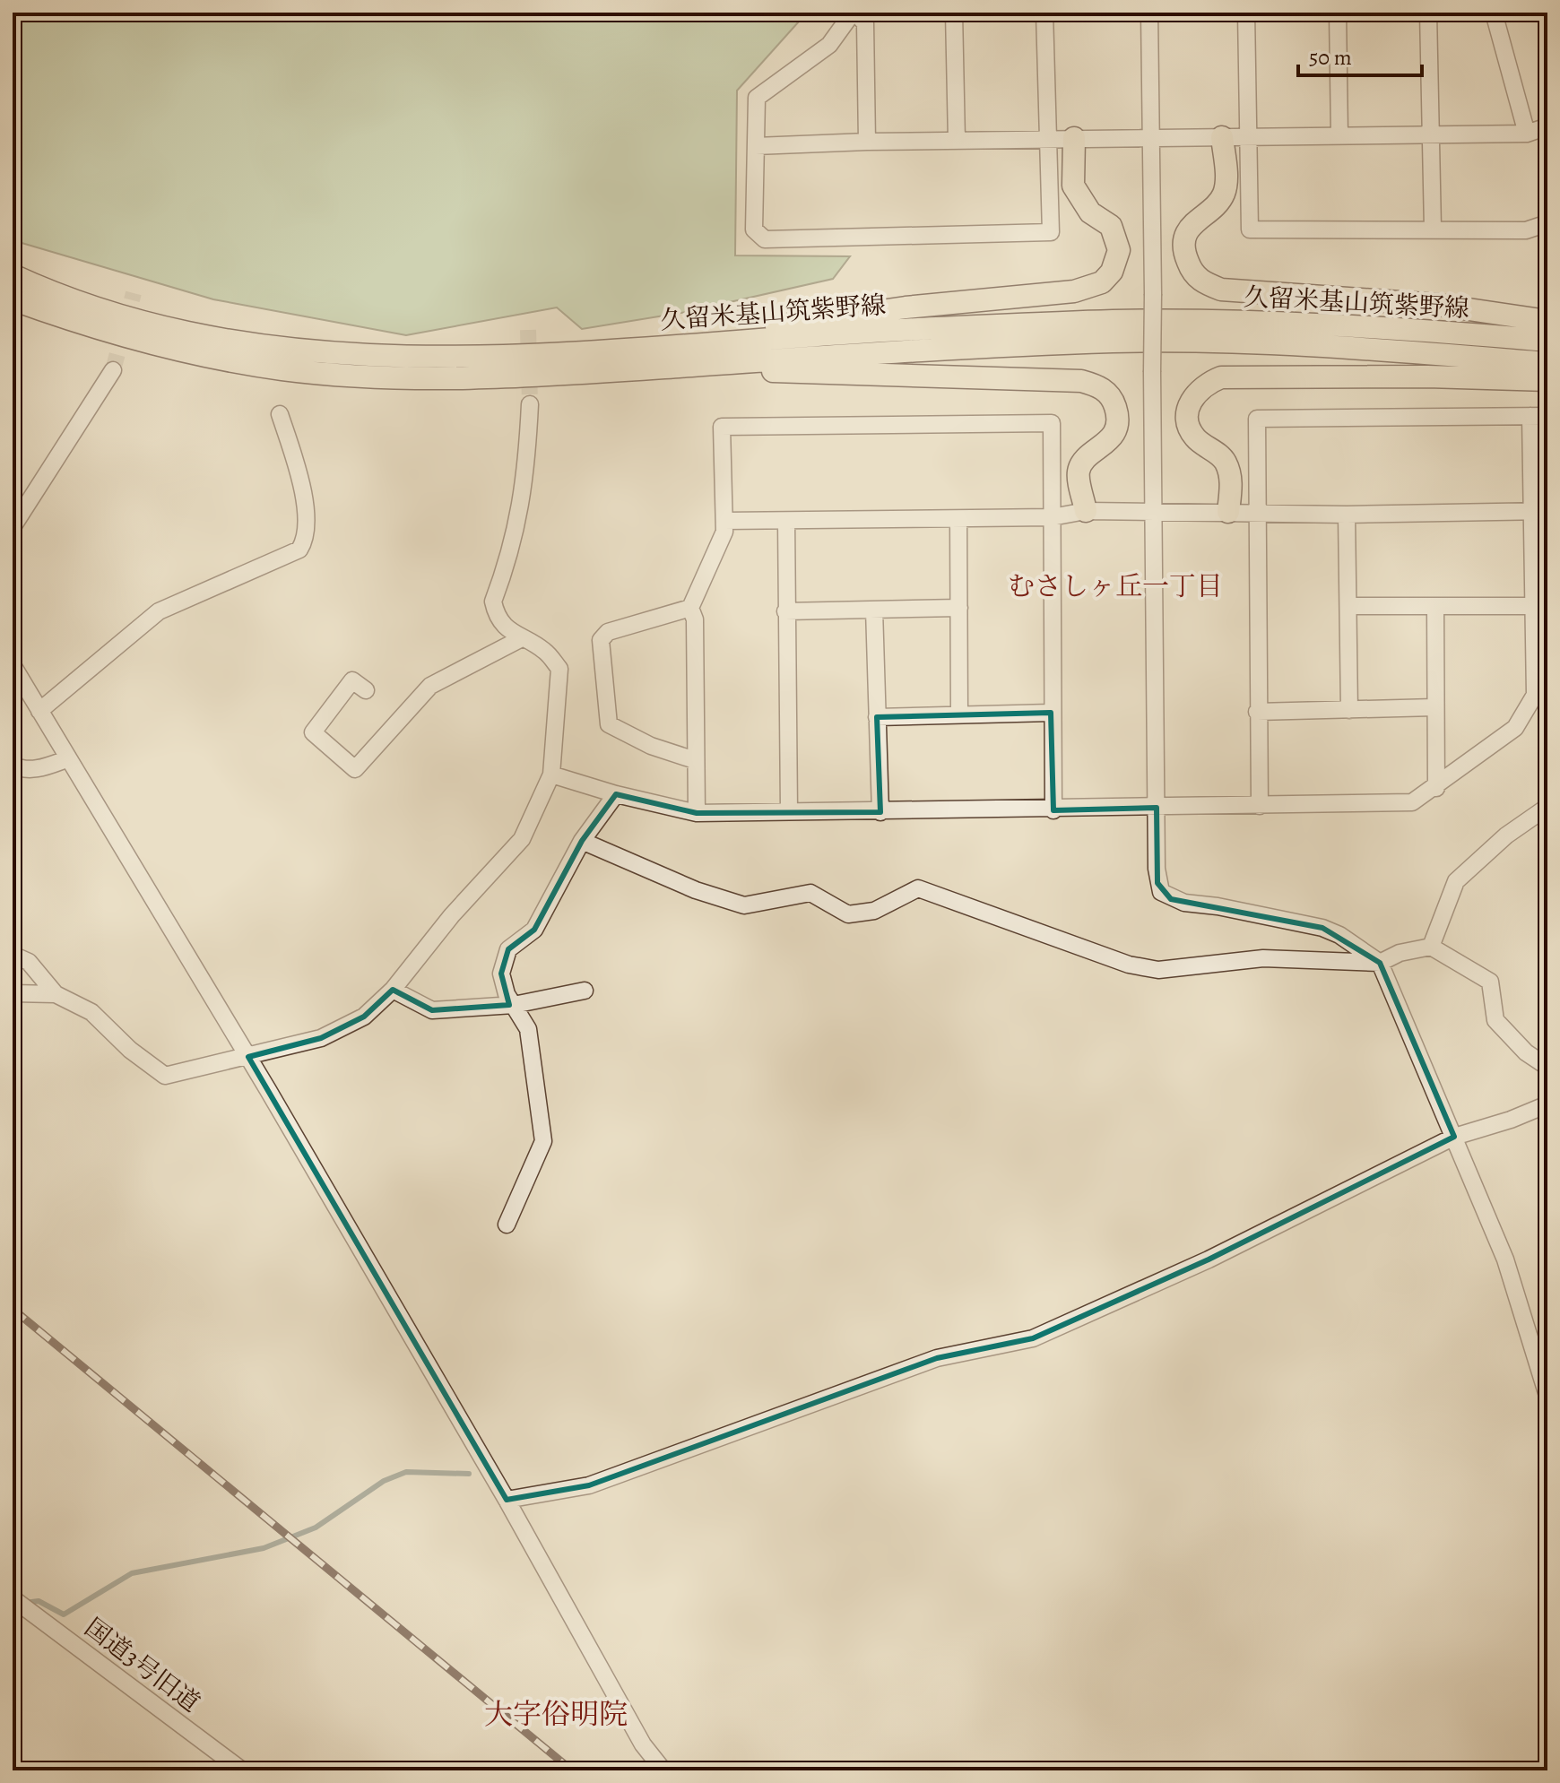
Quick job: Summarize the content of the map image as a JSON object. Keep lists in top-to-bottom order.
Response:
{
  "streets": {
    "main road": ["久留米基山筑紫野線"],
    "street": ["国道3号旧道"]
  },
  "districts": ["むさしヶ丘一丁目", "大字俗明院"],
  "scale_bar": "50 m"
}
